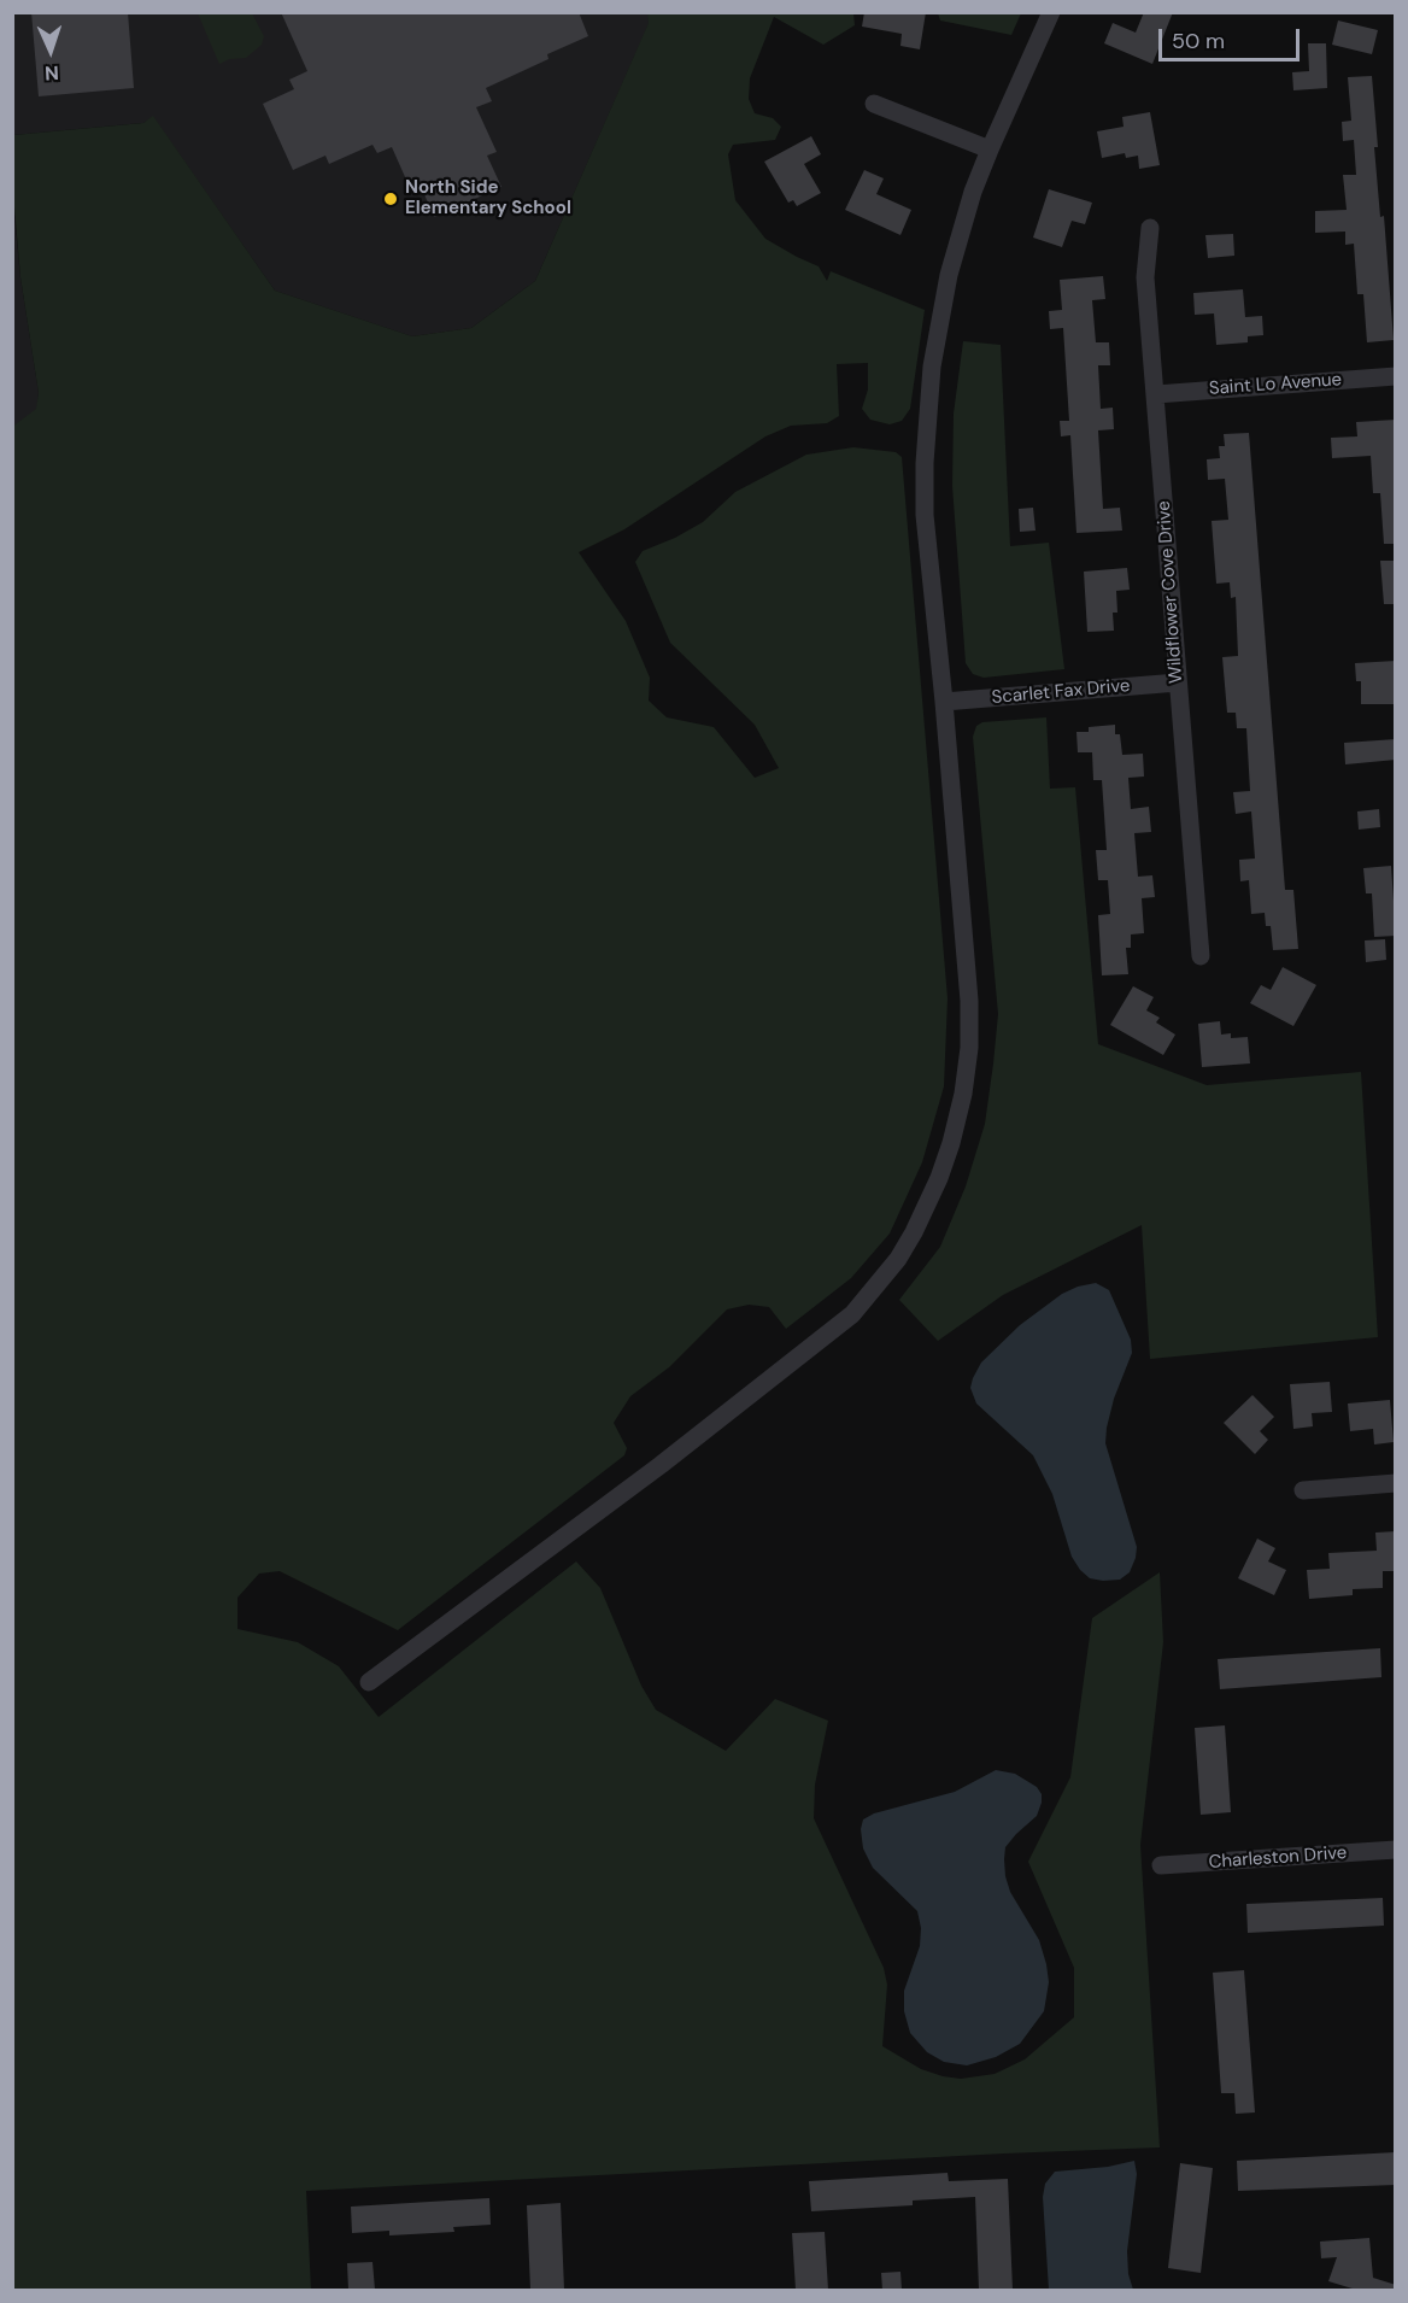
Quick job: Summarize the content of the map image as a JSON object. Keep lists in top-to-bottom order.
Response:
{
  "streets": {
    "street": [
      "Saint Lo Avenue",
      "Wildflower Cove Drive",
      "Scarlet Fax Drive",
      "Charleston Drive"
    ]
  },
  "crossings": [
    ["Saint Lo Avenue", "Wildflower Cove Drive"],
    ["Wildflower Cove Drive", "Scarlet Fax Drive"]
  ],
  "places": ["North Side Elementary School"],
  "scale_bar": "50 m",
  "north": "bottom"
}
